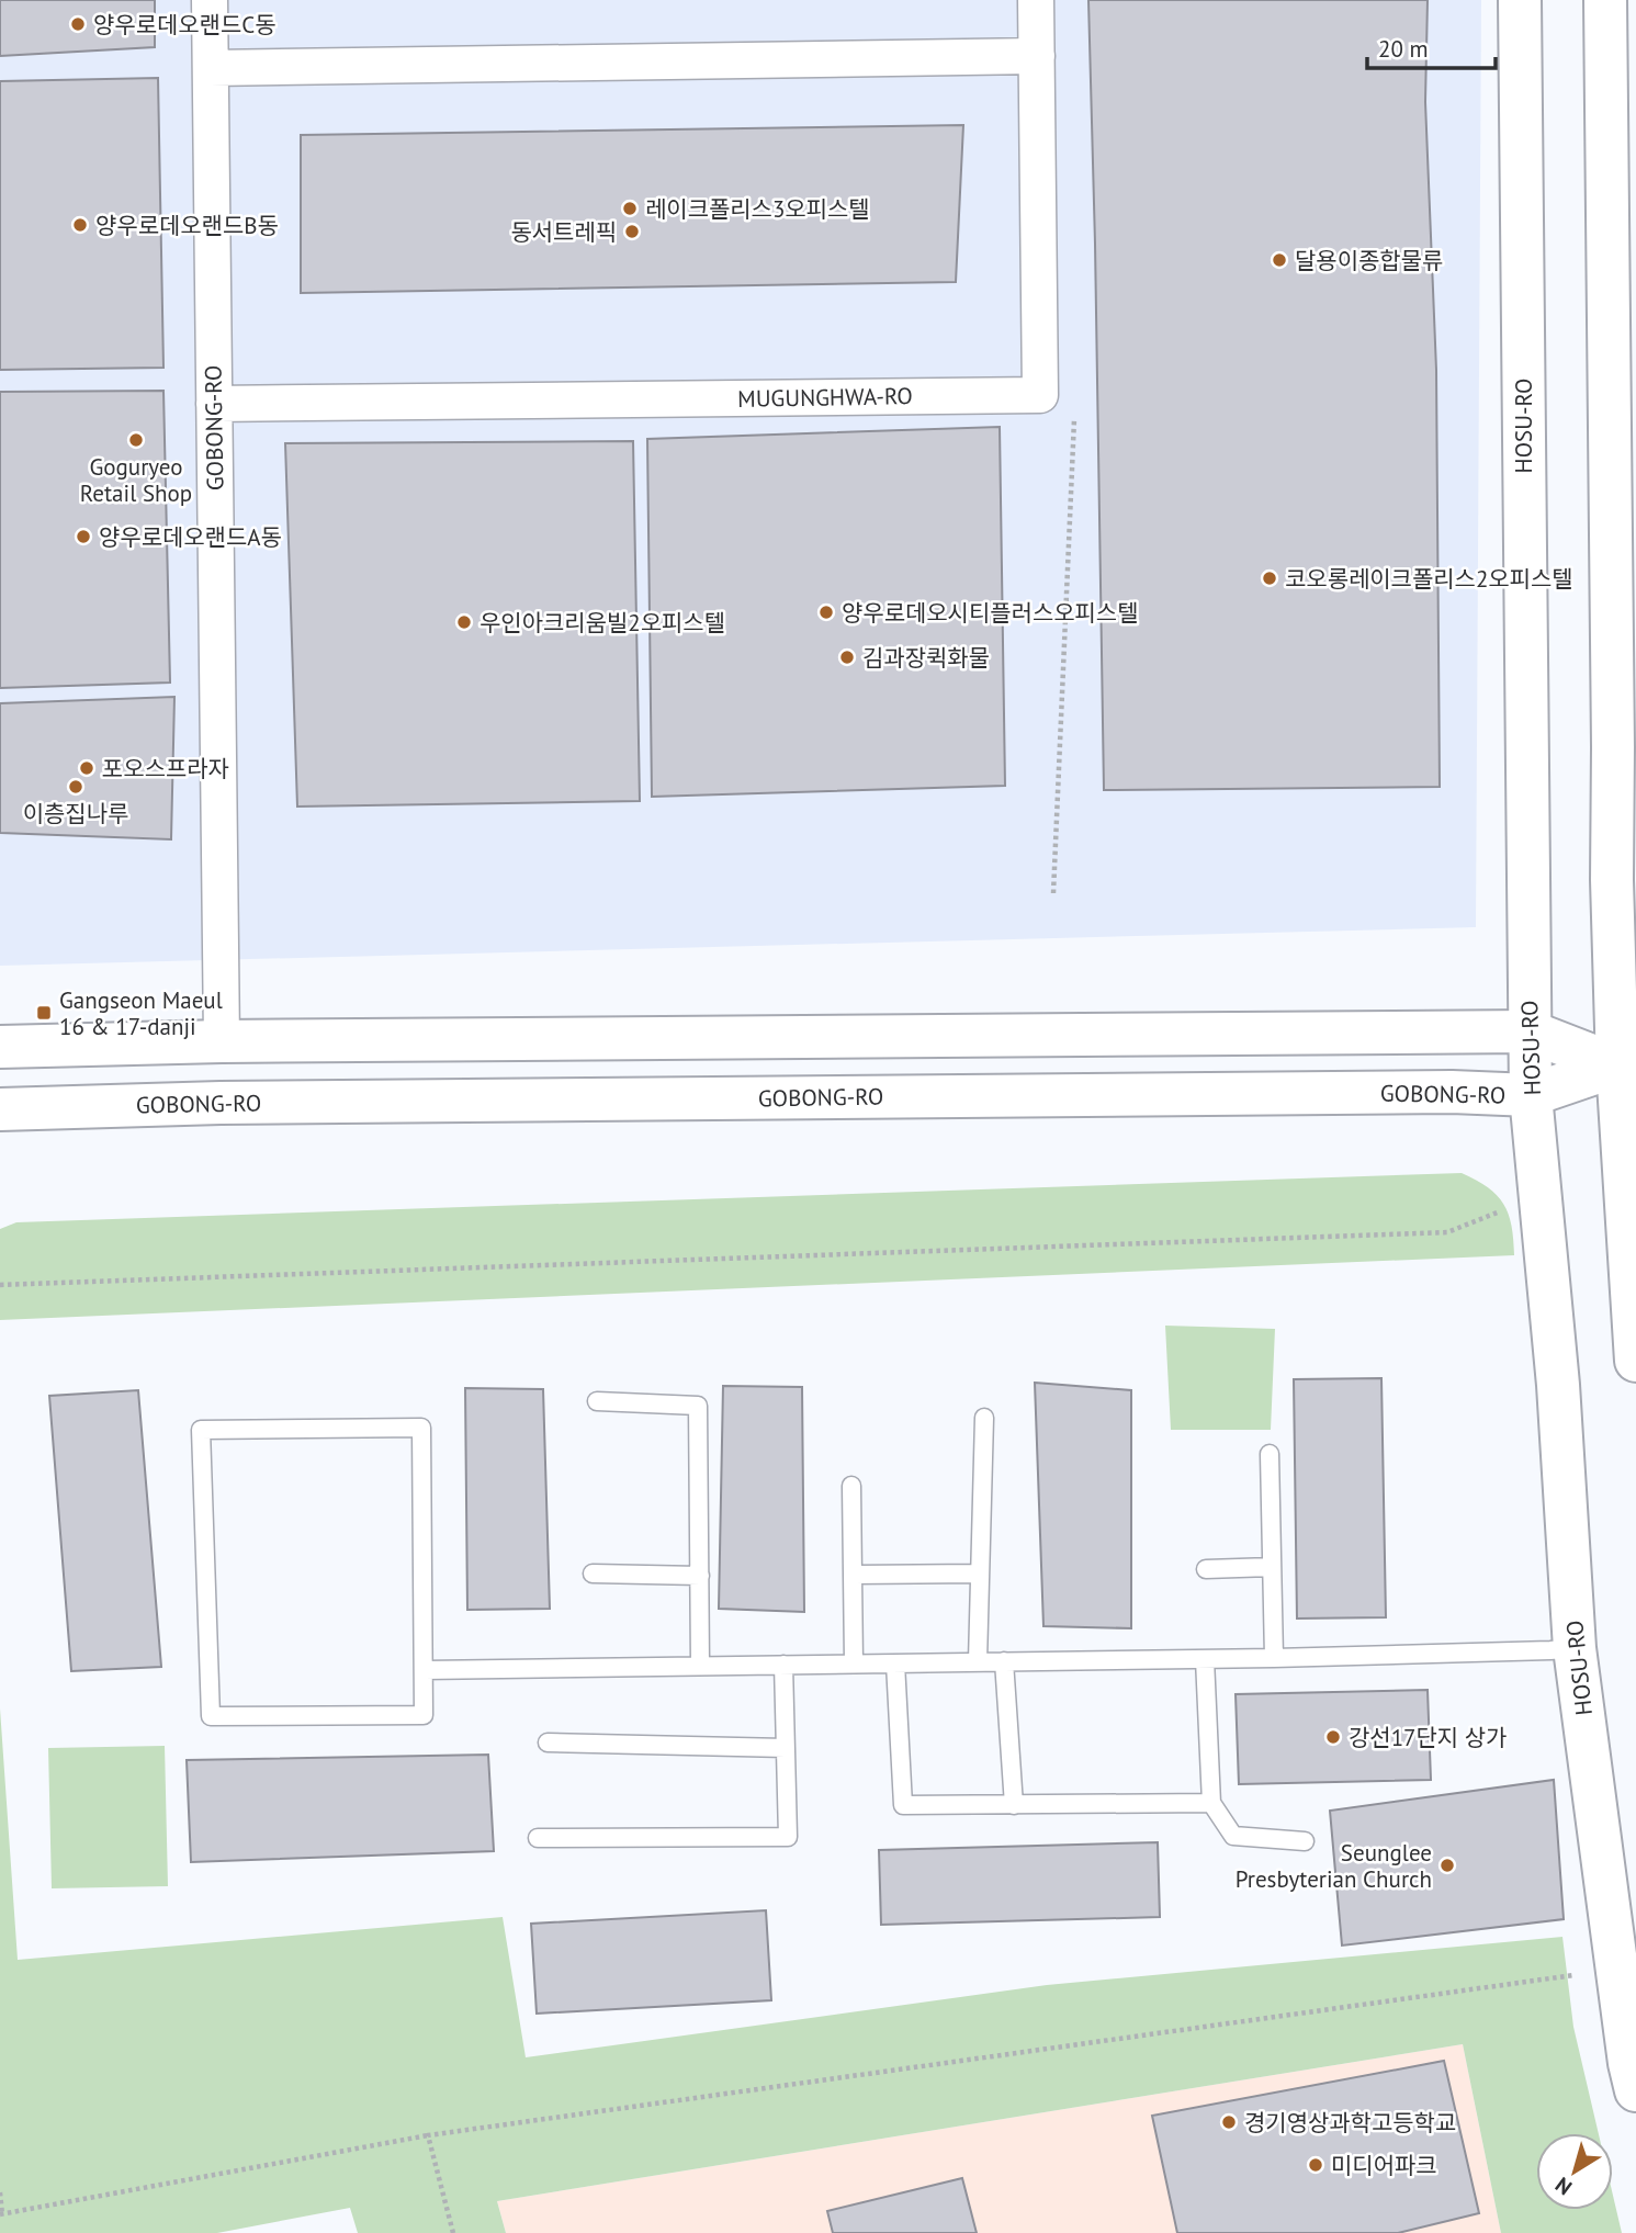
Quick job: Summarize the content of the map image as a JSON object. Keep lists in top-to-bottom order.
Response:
{
  "streets": {
    "main road": ["HOSU-RO", "GOBONG-RO"],
    "street": ["MUGUNGHWA-RO"]
  },
  "crossings": [
    ["MUGUNGHWA-RO", "GOBONG-RO"],
    ["HOSU-RO", "GOBONG-RO"]
  ],
  "places": {
    "other": [
      "양우로데오랜드C동",
      "레이크폴리스3오피스텔",
      "양우로데오랜드B동",
      "동서트레픽",
      "달용이종합물류",
      "Goguryeo Retail Shop",
      "양우로데오랜드A동",
      "코오롱레이크폴리스2오피스텔",
      "양우로데오시티플러스오피스텔",
      "우인아크리움빌2오피스텔",
      "김과장퀵화물",
      "포오스프라자",
      "이층집나루",
      "강선17단지 상가",
      "Seunglee Presbyterian Church",
      "경기영상과학고등학교",
      "미디어파크"
    ],
    "transit": ["Gangseon Maeul 16 & 17-danji"]
  },
  "scale_bar": "20 m",
  "north": "bottom left"
}
